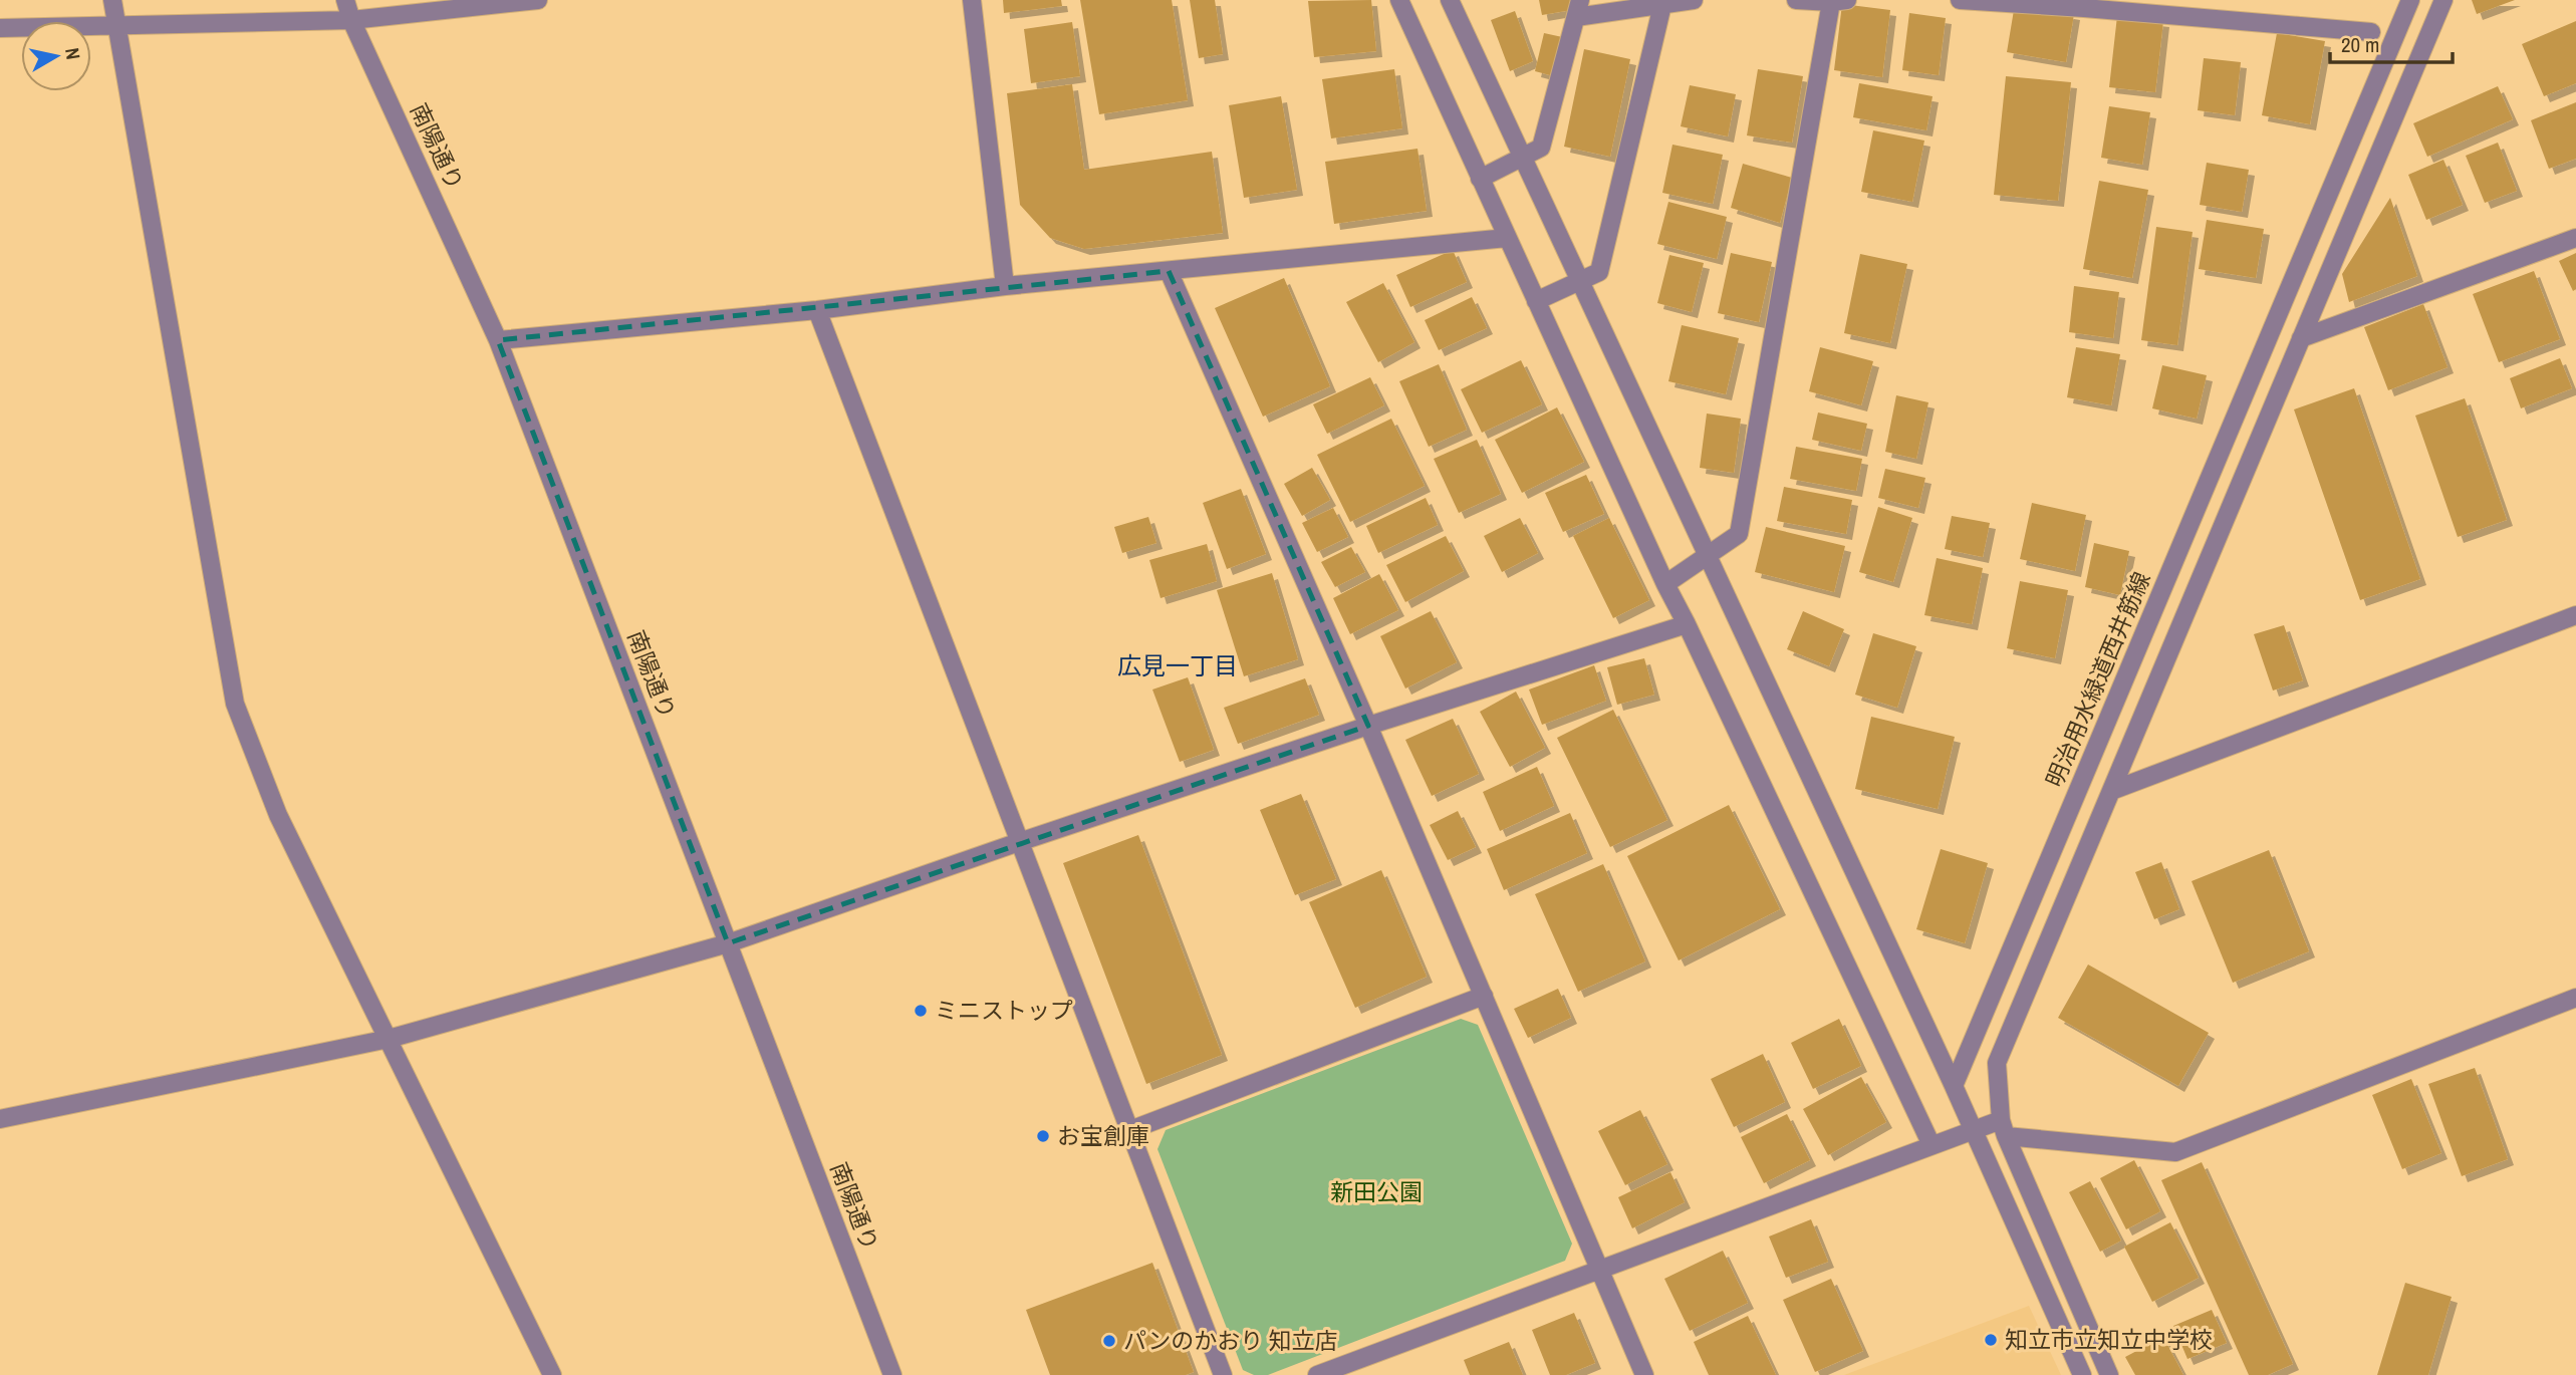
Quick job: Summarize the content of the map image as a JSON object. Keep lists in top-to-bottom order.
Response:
{
  "streets": {
    "street": ["南陽通り", "明治用水緑道西井筋線"]
  },
  "districts": ["広見一丁目"],
  "parks": ["新田公園"],
  "places": [
    "ミニストップ",
    "お宝創庫",
    "知立市立知立中学校",
    "パンのかおり 知立店"
  ],
  "scale_bar": "20 m",
  "north": "right"
}
